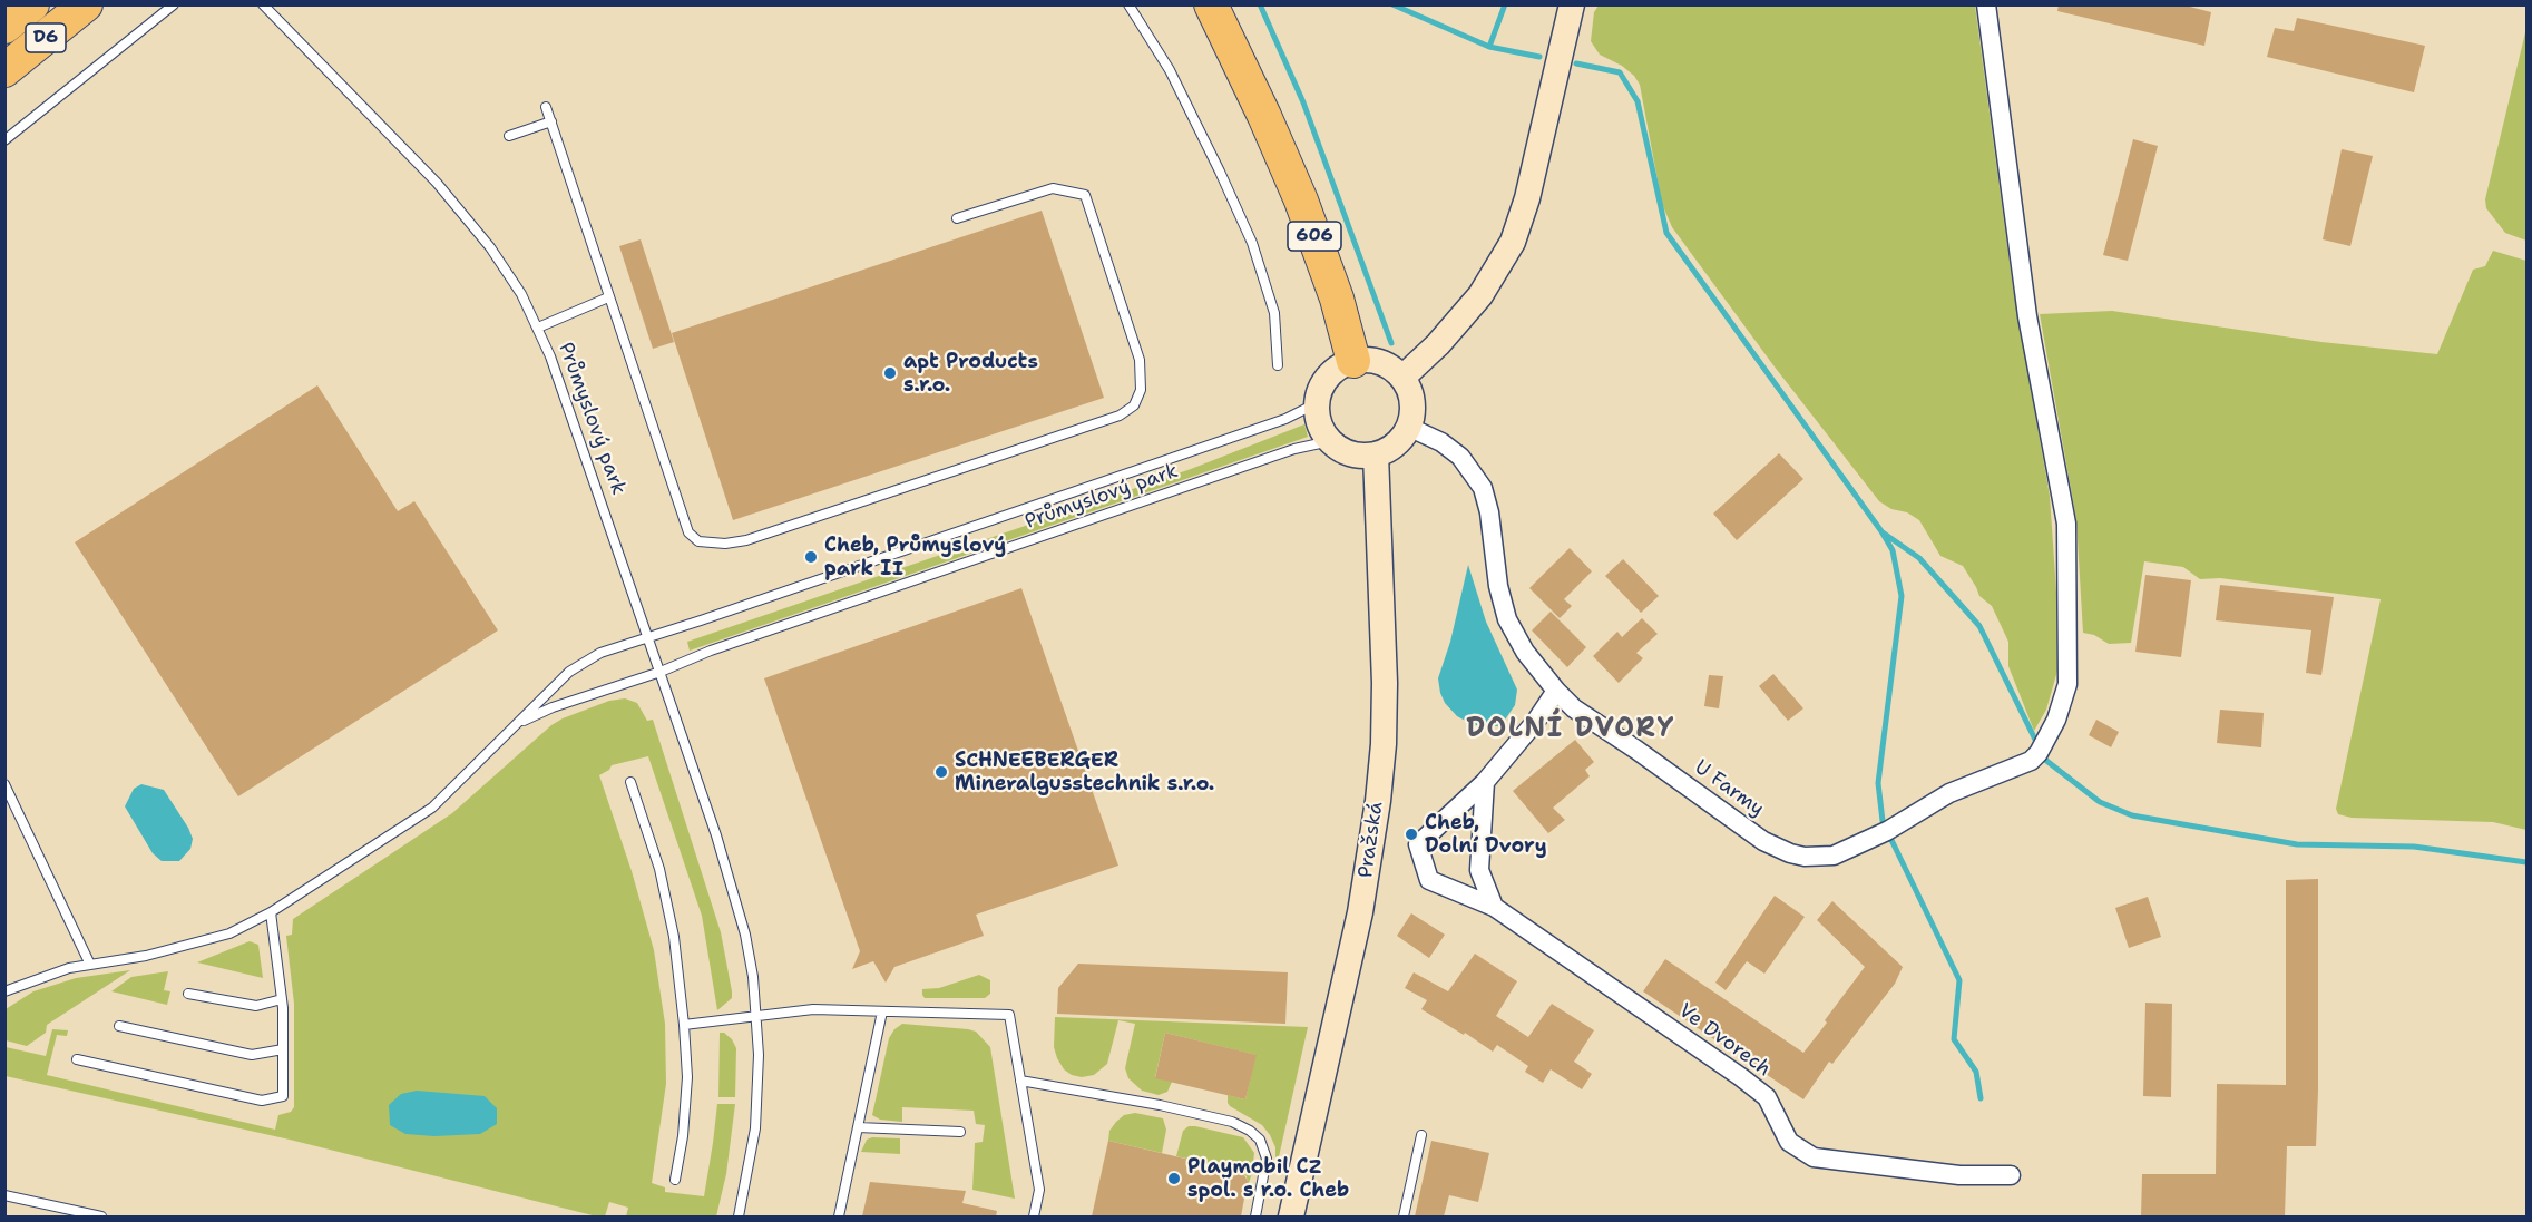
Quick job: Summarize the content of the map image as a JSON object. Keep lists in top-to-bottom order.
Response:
{
  "streets": {
    "highway": ["D6", "606"],
    "main road": ["Pražská"],
    "street": ["U Farmy", "Ve Dvorech"],
    "lane": ["Průmyslový park"]
  },
  "crossings": [
    ["606", "Průmyslový park"],
    ["606", "U Farmy"],
    ["606", "Pražská"],
    ["Průmyslový park", "U Farmy"],
    ["Průmyslový park", "Pražská"],
    ["U Farmy", "Pražská"],
    ["U Farmy", "Ve Dvorech"]
  ],
  "districts": ["DOLNÍ DVORY"],
  "places": [
    "apt Products s.r.o.",
    "Cheb, Průmyslový park II",
    "SCHNEEBERGER Mineralgusstechnik s.r.o.",
    "Cheb, Dolní Dvory",
    "Playmobil CZ spol. s r.o. Cheb"
  ]
}
